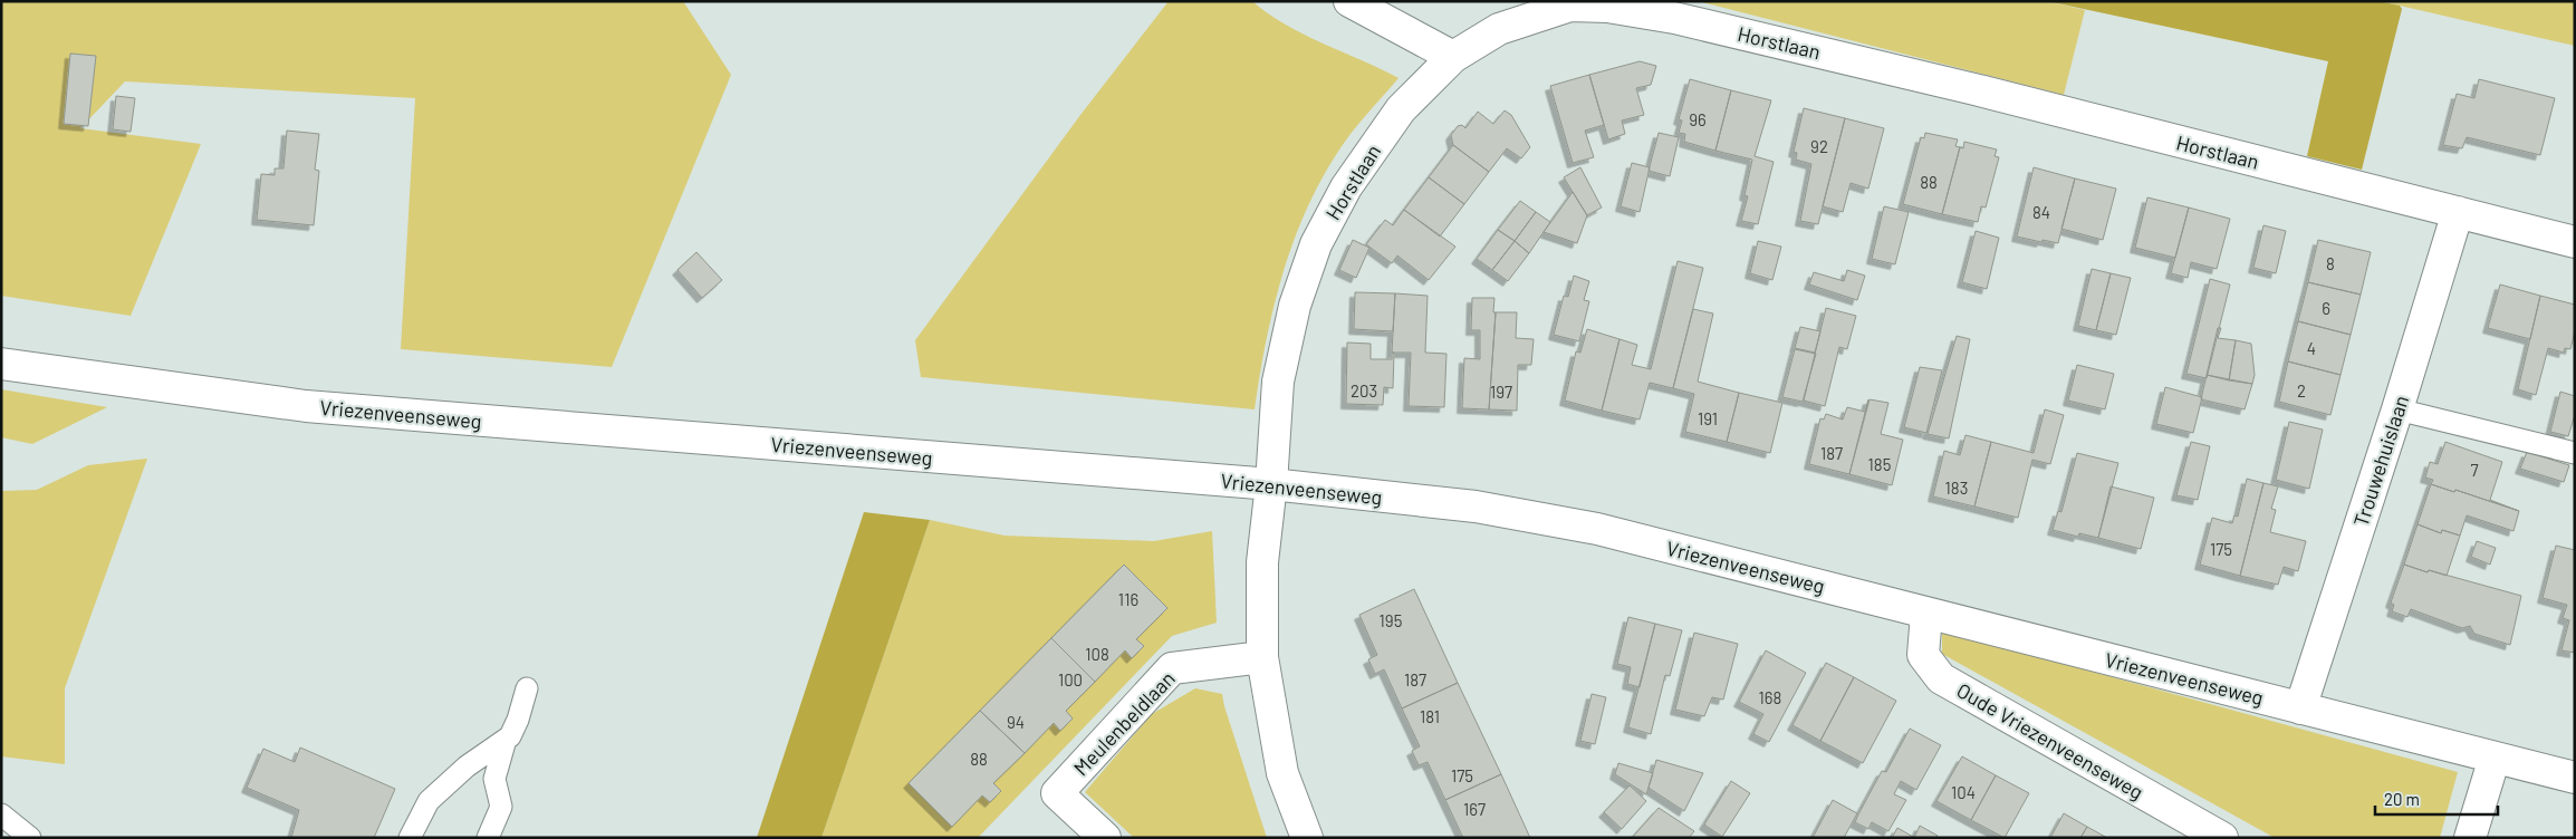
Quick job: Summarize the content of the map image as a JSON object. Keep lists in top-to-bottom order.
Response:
{
  "streets": {
    "street": [
      "Horstlaan",
      "Vriezenveenseweg",
      "Trouwehuislaan",
      "Meulenbeldlaan",
      "Oude Vriezenveenseweg"
    ]
  },
  "crossings": [
    ["Horstlaan", "Vriezenveenseweg"],
    ["Horstlaan", "Trouwehuislaan"],
    ["Vriezenveenseweg", "Trouwehuislaan"],
    ["Vriezenveenseweg", "Oude Vriezenveenseweg"]
  ],
  "house_numbers": [
    "96",
    "92",
    "88",
    "84",
    "8",
    "6",
    "4",
    "203",
    "2",
    "197",
    "191",
    "187",
    "185",
    "7",
    "183",
    "175",
    "116",
    "195",
    "108",
    "100",
    "187",
    "168",
    "181",
    "94",
    "88",
    "175",
    "104",
    "167"
  ],
  "scale_bar": "20 m"
}
